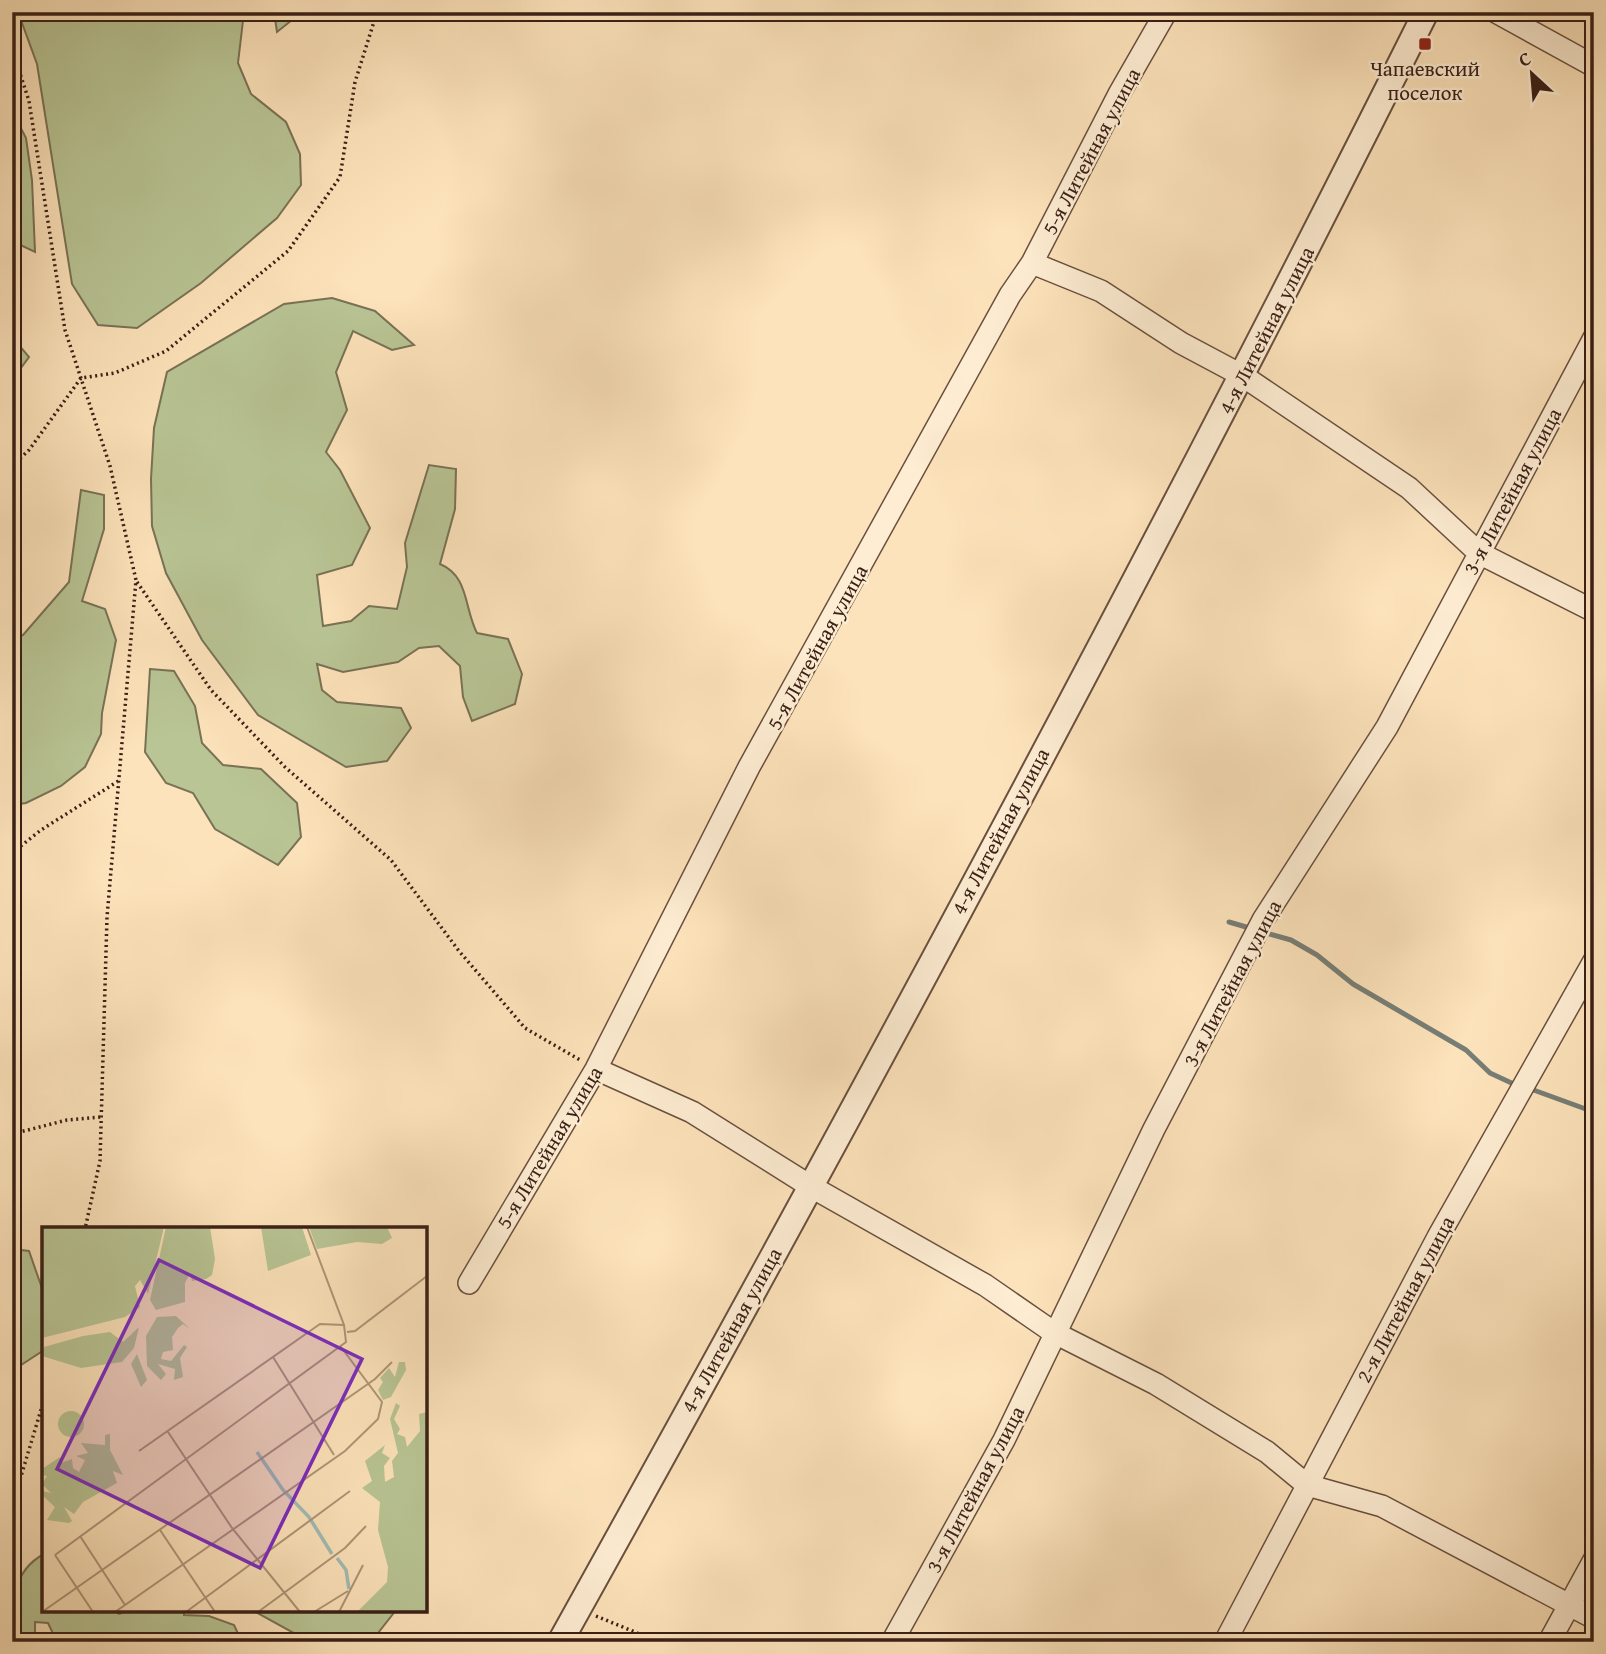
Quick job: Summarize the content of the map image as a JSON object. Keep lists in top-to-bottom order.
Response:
{
  "streets": {
    "street": [
      "5-я Литейная улица",
      "4-я Литейная улица",
      "3-я Литейная улица",
      "2-я Литейная улица"
    ]
  },
  "places": {
    "transit": ["Чапаевский поселок"]
  },
  "north": "top left"
}
